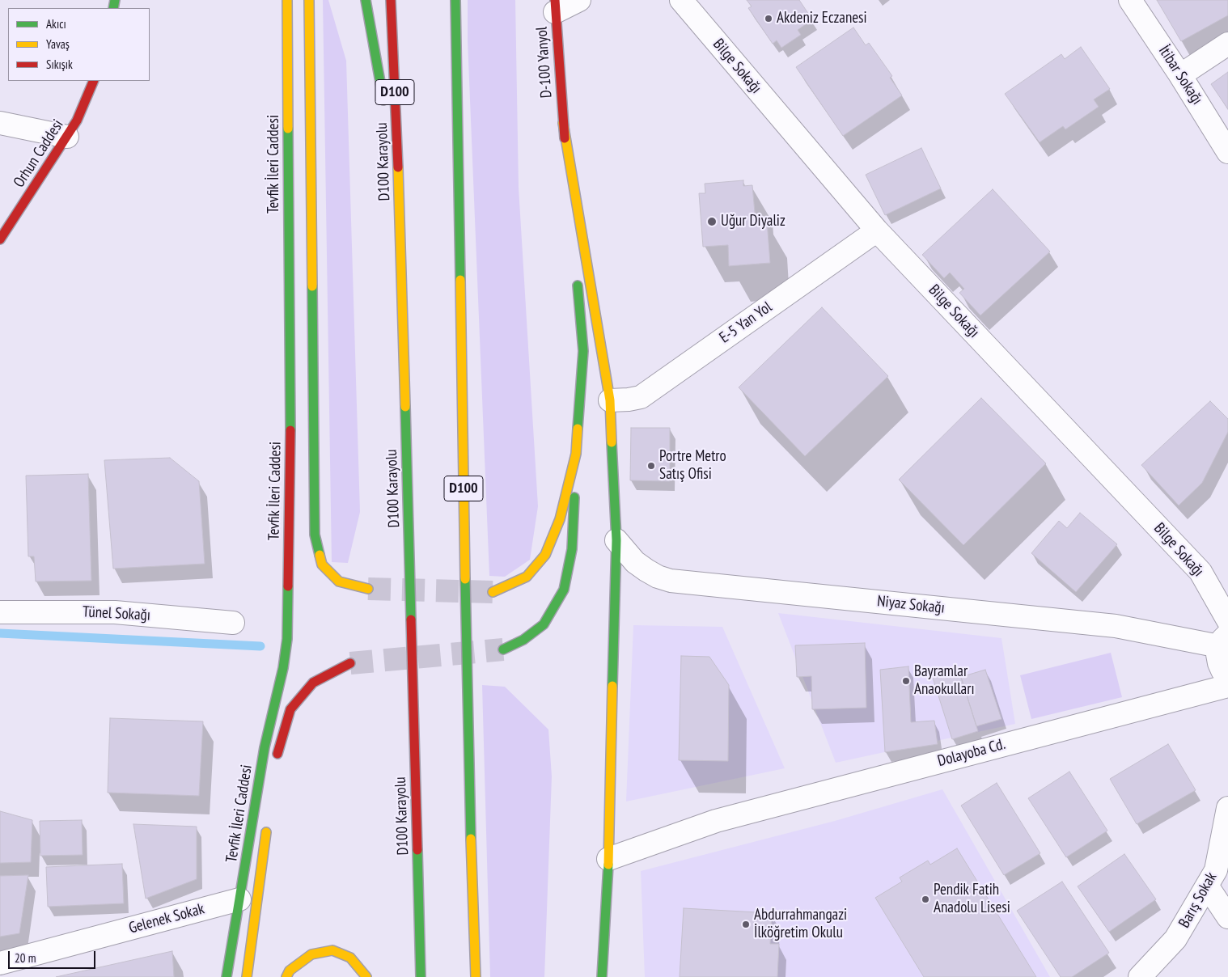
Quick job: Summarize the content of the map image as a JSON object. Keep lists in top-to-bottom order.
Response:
{
  "streets": {
    "main road": [
      "D-100 Yanyol",
      "D100",
      "Orhun Caddesi",
      "D100 Karayolu",
      "Tevfik İleri Caddesi"
    ],
    "street": [
      "Bilge Sokağı",
      "İtibar Sokağı",
      "E-5 Yan Yol",
      "Niyaz Sokağı",
      "Tünel Sokağı",
      "Dolayoba Cd.",
      "Barış Sokak",
      "Gelenek Sokak"
    ]
  },
  "crossings": [
    ["Bilge Sokağı", "E-5 Yan Yol"],
    ["Tevfik İleri Caddesi", "Gelenek Sokak"]
  ],
  "places": [
    "Akdeniz Eczanesi",
    "Uğur Diyaliz",
    "Portre Metro Satış Ofisi",
    "Bayramlar Anaokulları",
    "Pendik Fatih Anadolu Lisesi",
    "Abdurrahmangazi İlköğretim Okulu"
  ],
  "legend": ["Akıcı", "Yavaş", "Sıkışık"],
  "scale_bar": "20 m"
}
